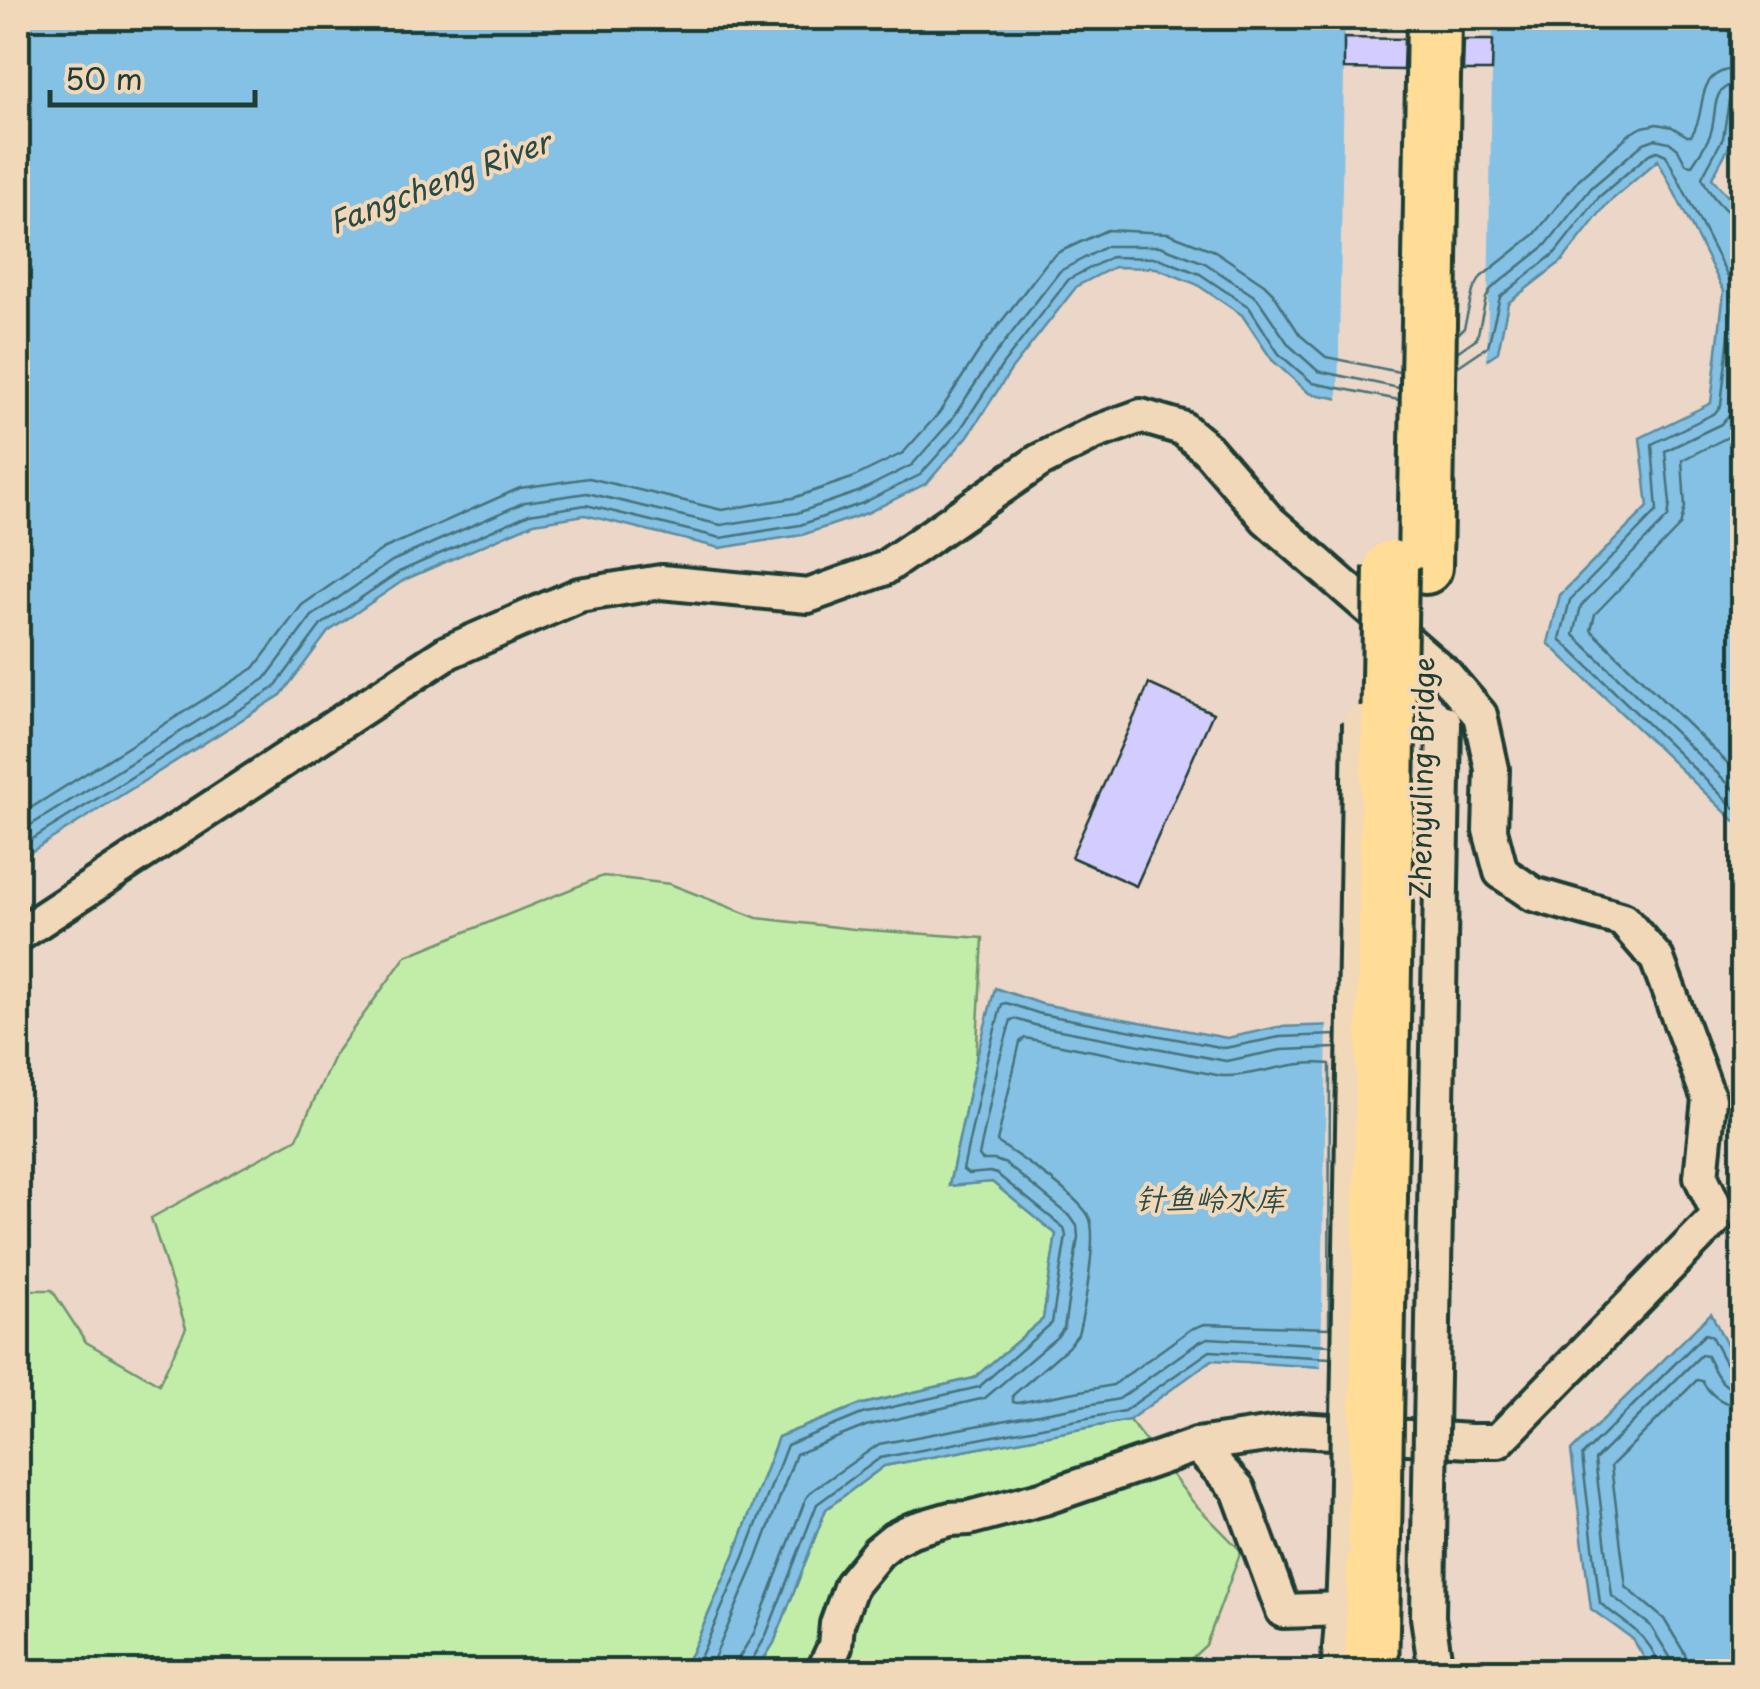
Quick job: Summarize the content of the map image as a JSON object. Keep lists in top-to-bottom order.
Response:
{
  "streets": {
    "main road": ["Zhenyuling Bridge"]
  },
  "water": ["Fangcheng River", "针鱼岭水库"],
  "scale_bar": "50 m"
}
